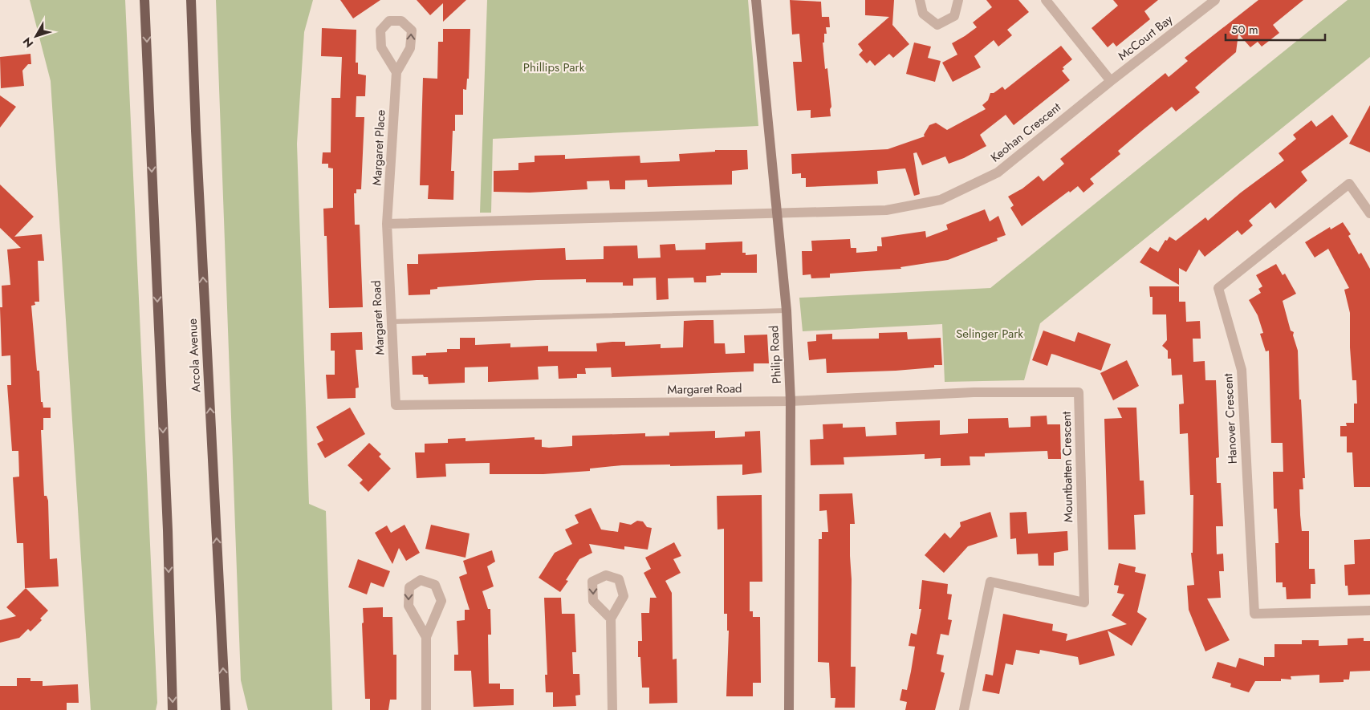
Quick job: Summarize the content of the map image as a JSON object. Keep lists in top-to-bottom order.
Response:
{
  "streets": {
    "main road": ["Arcola Avenue"],
    "street": [
      "McCourt Bay",
      "Keohan Crescent",
      "Margaret Place",
      "Margaret Road",
      "Philip Road",
      "Hanover Crescent",
      "Mountbatten Crescent"
    ]
  },
  "crossings": [
    ["McCourt Bay", "Keohan Crescent"],
    ["Keohan Crescent", "Philip Road"],
    ["Margaret Place", "Margaret Road"],
    ["Margaret Road", "Philip Road"],
    ["Margaret Road", "Mountbatten Crescent"],
    ["Philip Road", "Mountbatten Crescent"]
  ],
  "parks": ["Phillips Park", "Selinger Park"],
  "scale_bar": "50 m",
  "north": "bottom left"
}
